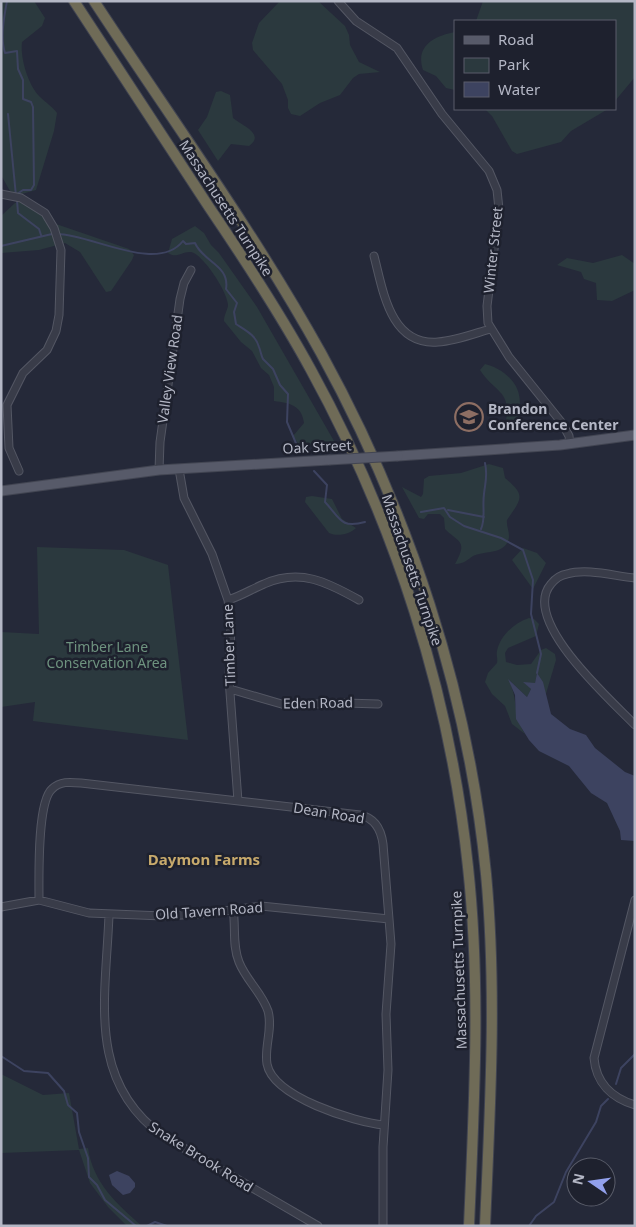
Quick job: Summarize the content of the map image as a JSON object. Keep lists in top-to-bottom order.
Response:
{
  "streets": {
    "highway": ["Massachusetts Turnpike"],
    "main road": ["Oak Street"],
    "street": [
      "Winter Street",
      "Valley View Road",
      "Timber Lane",
      "Eden Road",
      "Dean Road",
      "Old Tavern Road",
      "Snake Brook Road"
    ]
  },
  "crossings": [
    ["Winter Street", "Oak Street"],
    ["Valley View Road", "Oak Street"],
    ["Oak Street", "Timber Lane"],
    ["Timber Lane", "Eden Road"],
    ["Timber Lane", "Dean Road"],
    ["Dean Road", "Old Tavern Road"],
    ["Old Tavern Road", "Snake Brook Road"]
  ],
  "districts": ["Daymon Farms"],
  "parks": ["Timber Lane Conservation Area"],
  "places": {
    "school or university": ["Brandon Conference Center"]
  },
  "legend": ["Road", "Park", "Water"],
  "north": "left"
}
